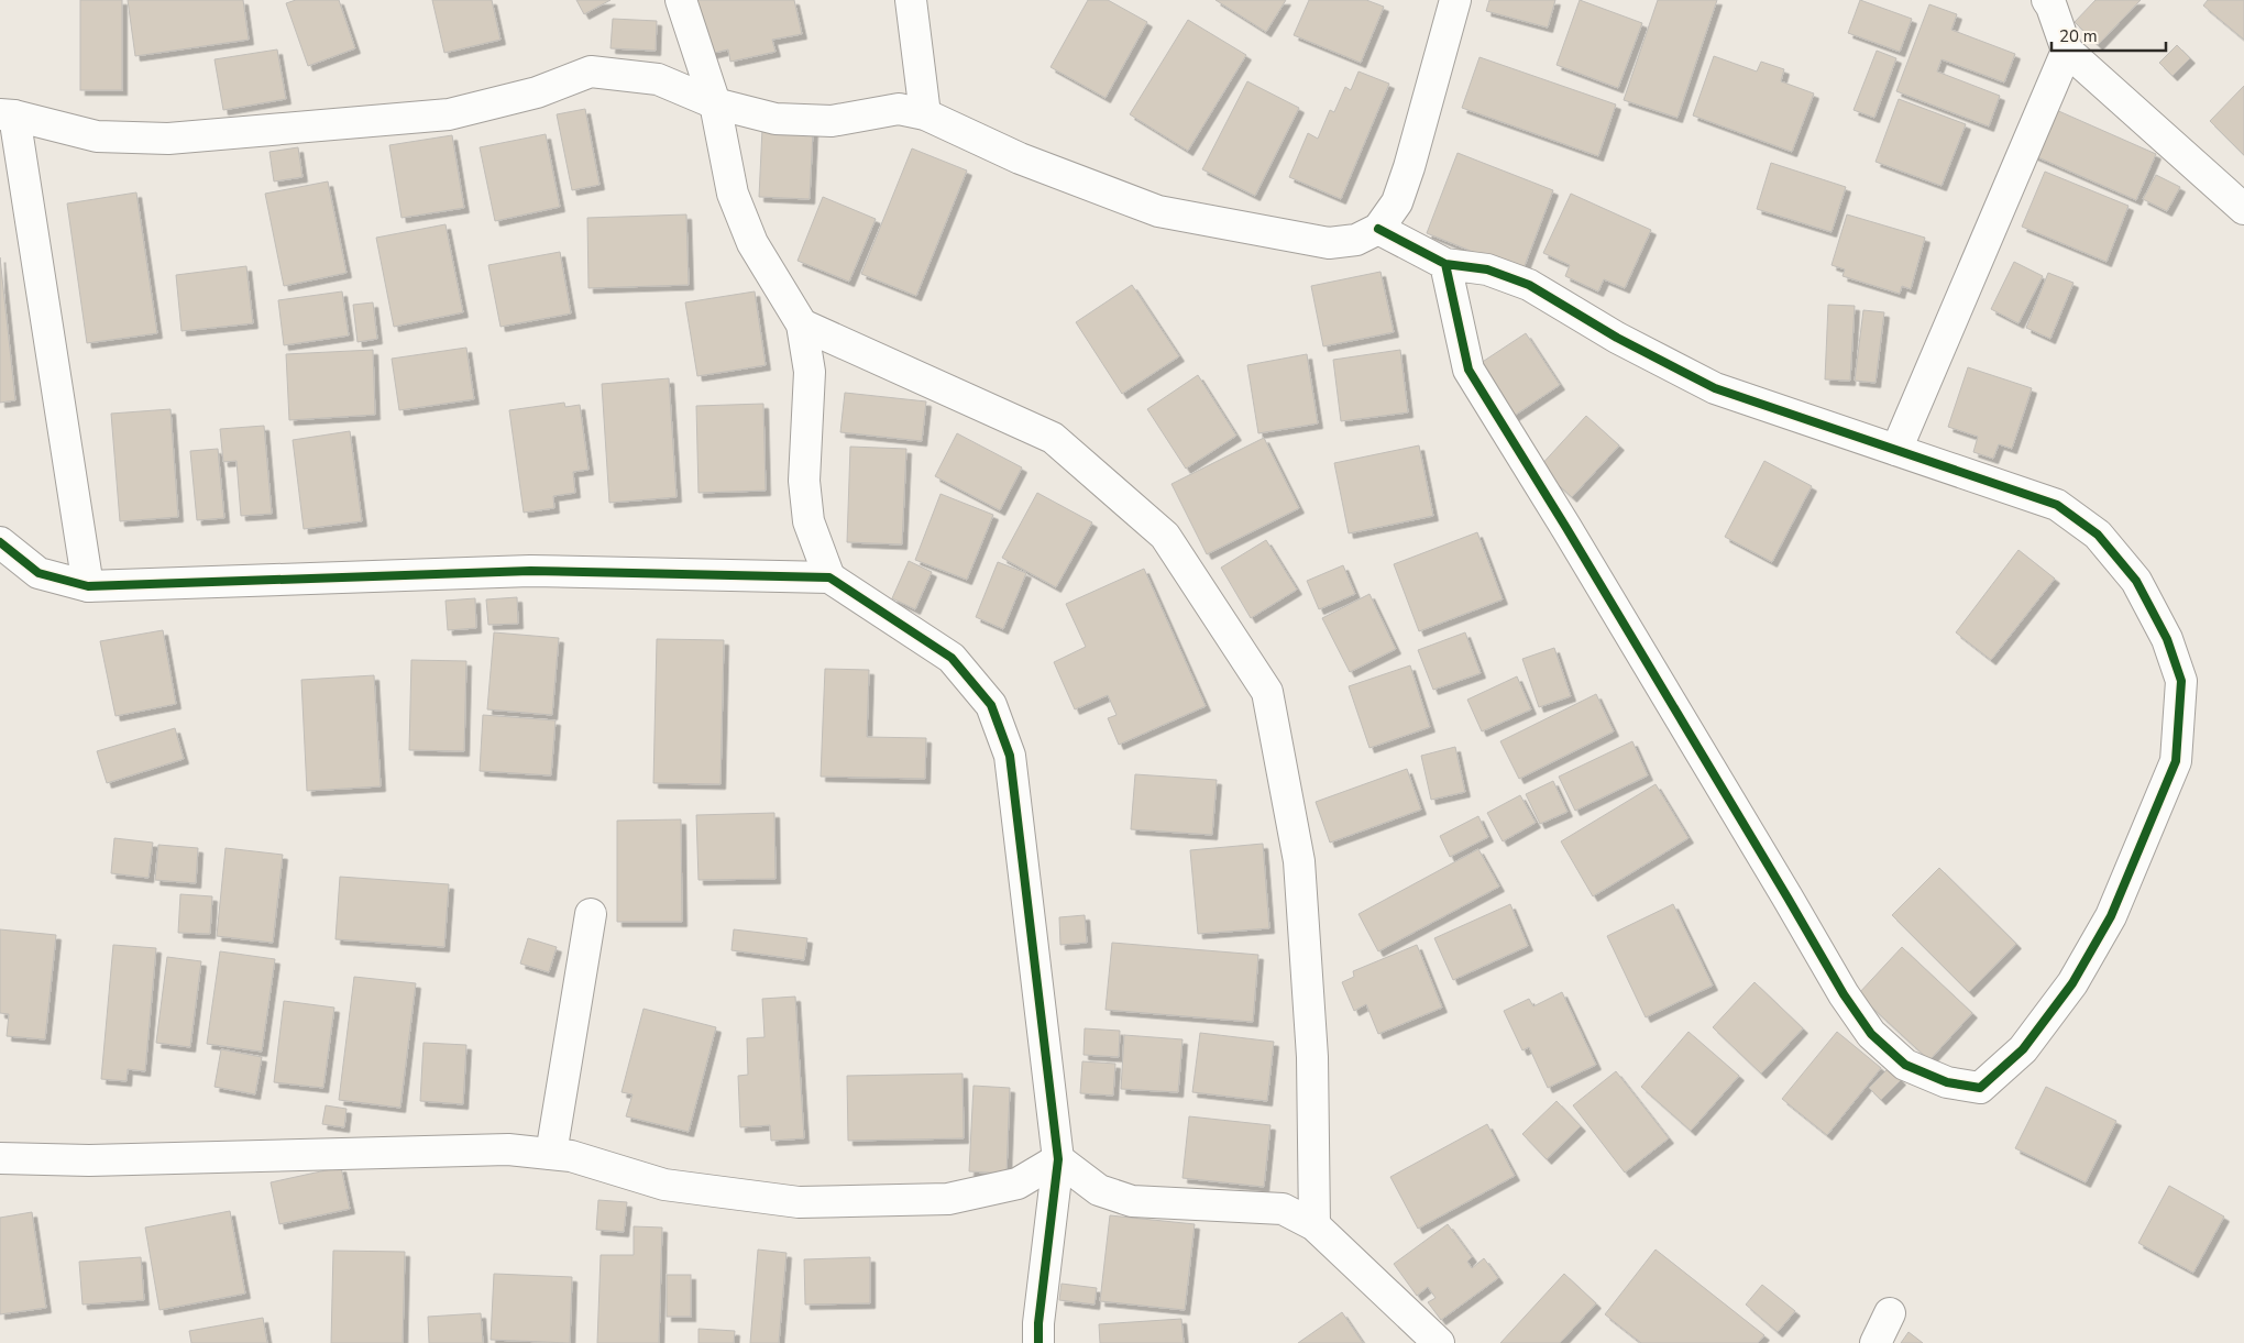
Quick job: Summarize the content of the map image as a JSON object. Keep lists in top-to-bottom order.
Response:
{
  "scale_bar": "20 m"
}
